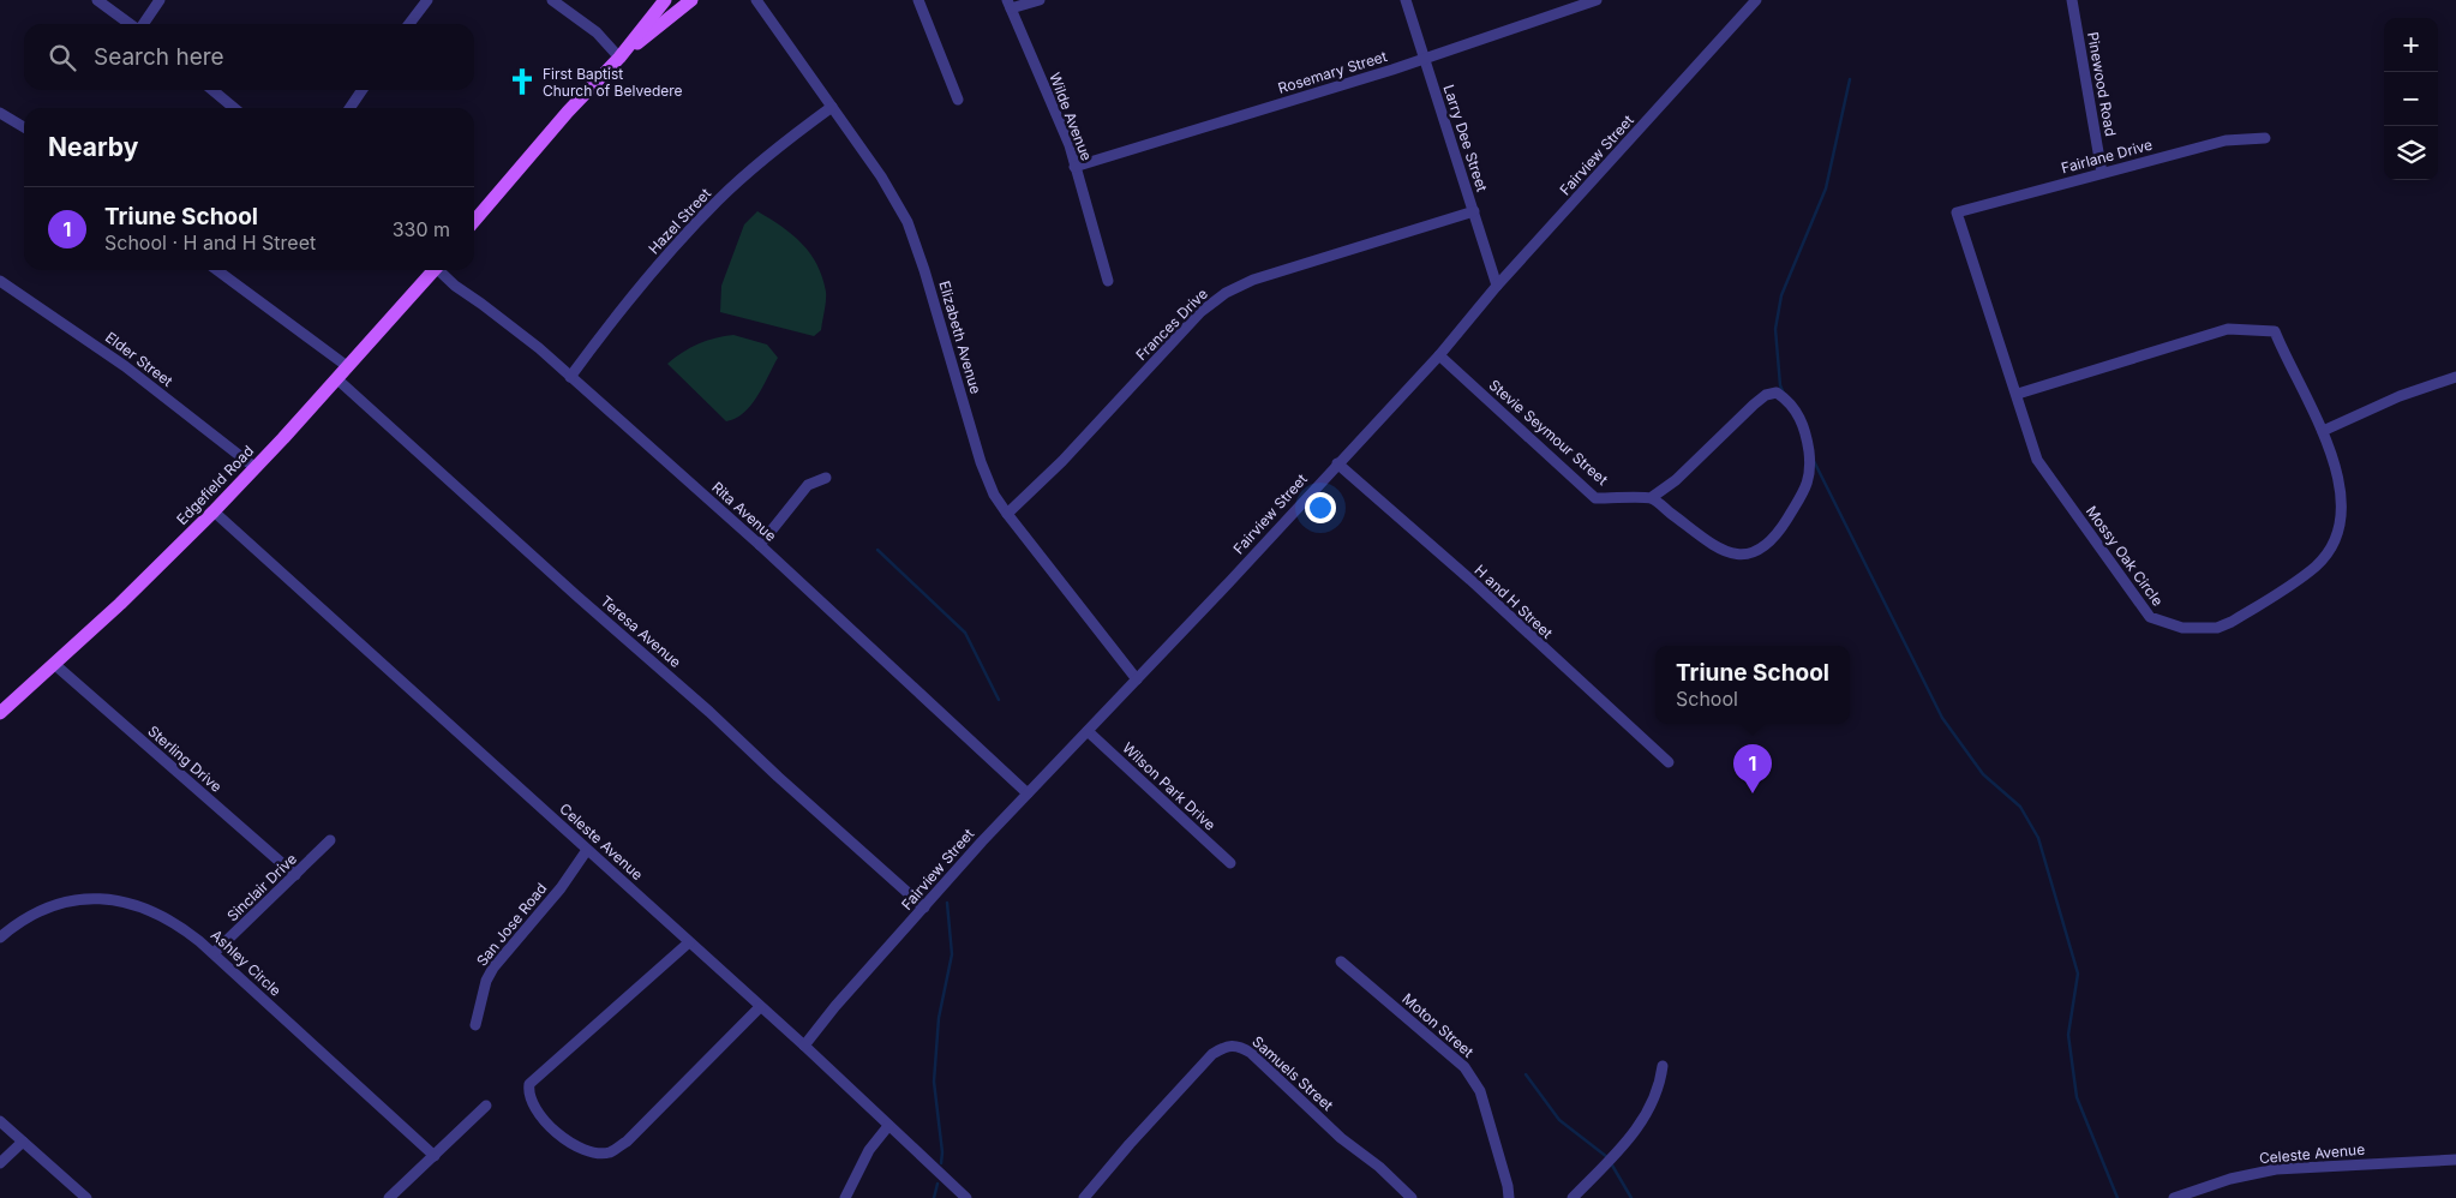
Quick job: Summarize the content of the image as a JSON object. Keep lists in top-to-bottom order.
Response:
{
  "streets": {
    "main road": ["Edgefield Road"],
    "street": [
      "Rosemary Street",
      "Pinewood Road",
      "Wilde Avenue",
      "Larry Dee Street",
      "Fairview Street",
      "Fairlane Drive",
      "Hazel Street",
      "Frances Drive",
      "Elizabeth Avenue",
      "Elder Street",
      "Stevie Seymour Street",
      "Rita Avenue",
      "Mossy Oak Circle",
      "H and H Street",
      "Teresa Avenue",
      "Sterling Drive",
      "Wilson Park Drive",
      "Celeste Avenue",
      "Sinclair Drive",
      "San Jose Road",
      "Ashley Circle",
      "Moton Street",
      "Samuels Street"
    ]
  },
  "crossings": [
    ["Rosemary Street", "Wilde Avenue"],
    ["Rosemary Street", "Larry Dee Street"],
    ["Pinewood Road", "Fairlane Drive"],
    ["Larry Dee Street", "Fairview Street"],
    ["Larry Dee Street", "Frances Drive"],
    ["Fairview Street", "Elizabeth Avenue"],
    ["Fairview Street", "Stevie Seymour Street"],
    ["Fairview Street", "Rita Avenue"],
    ["Fairview Street", "H and H Street"],
    ["Fairview Street", "Teresa Avenue"],
    ["Fairview Street", "Wilson Park Drive"],
    ["Fairview Street", "Celeste Avenue"],
    ["Fairlane Drive", "Mossy Oak Circle"],
    ["Hazel Street", "Elizabeth Avenue"],
    ["Hazel Street", "Rita Avenue"],
    ["Frances Drive", "Elizabeth Avenue"],
    ["Elder Street", "Edgefield Road"],
    ["Edgefield Road", "Teresa Avenue"],
    ["Edgefield Road", "Sterling Drive"],
    ["Edgefield Road", "Celeste Avenue"],
    ["Sterling Drive", "Sinclair Drive"],
    ["Celeste Avenue", "San Jose Road"],
    ["Sinclair Drive", "Ashley Circle"]
  ],
  "places": {
    "church": ["First Baptist Church of Belvedere"]
  },
  "page": {
    "map_buttons": ["+", "−"],
    "search": "Search here",
    "heading": "Nearby",
    "list": [
      {
        "mark": "1",
        "name": "Triune School",
        "note": "School · H and H Street",
        "value": "330 m"
      }
    ],
    "popup": ["Triune School", "School"],
    "pins": "1"
  }
}
